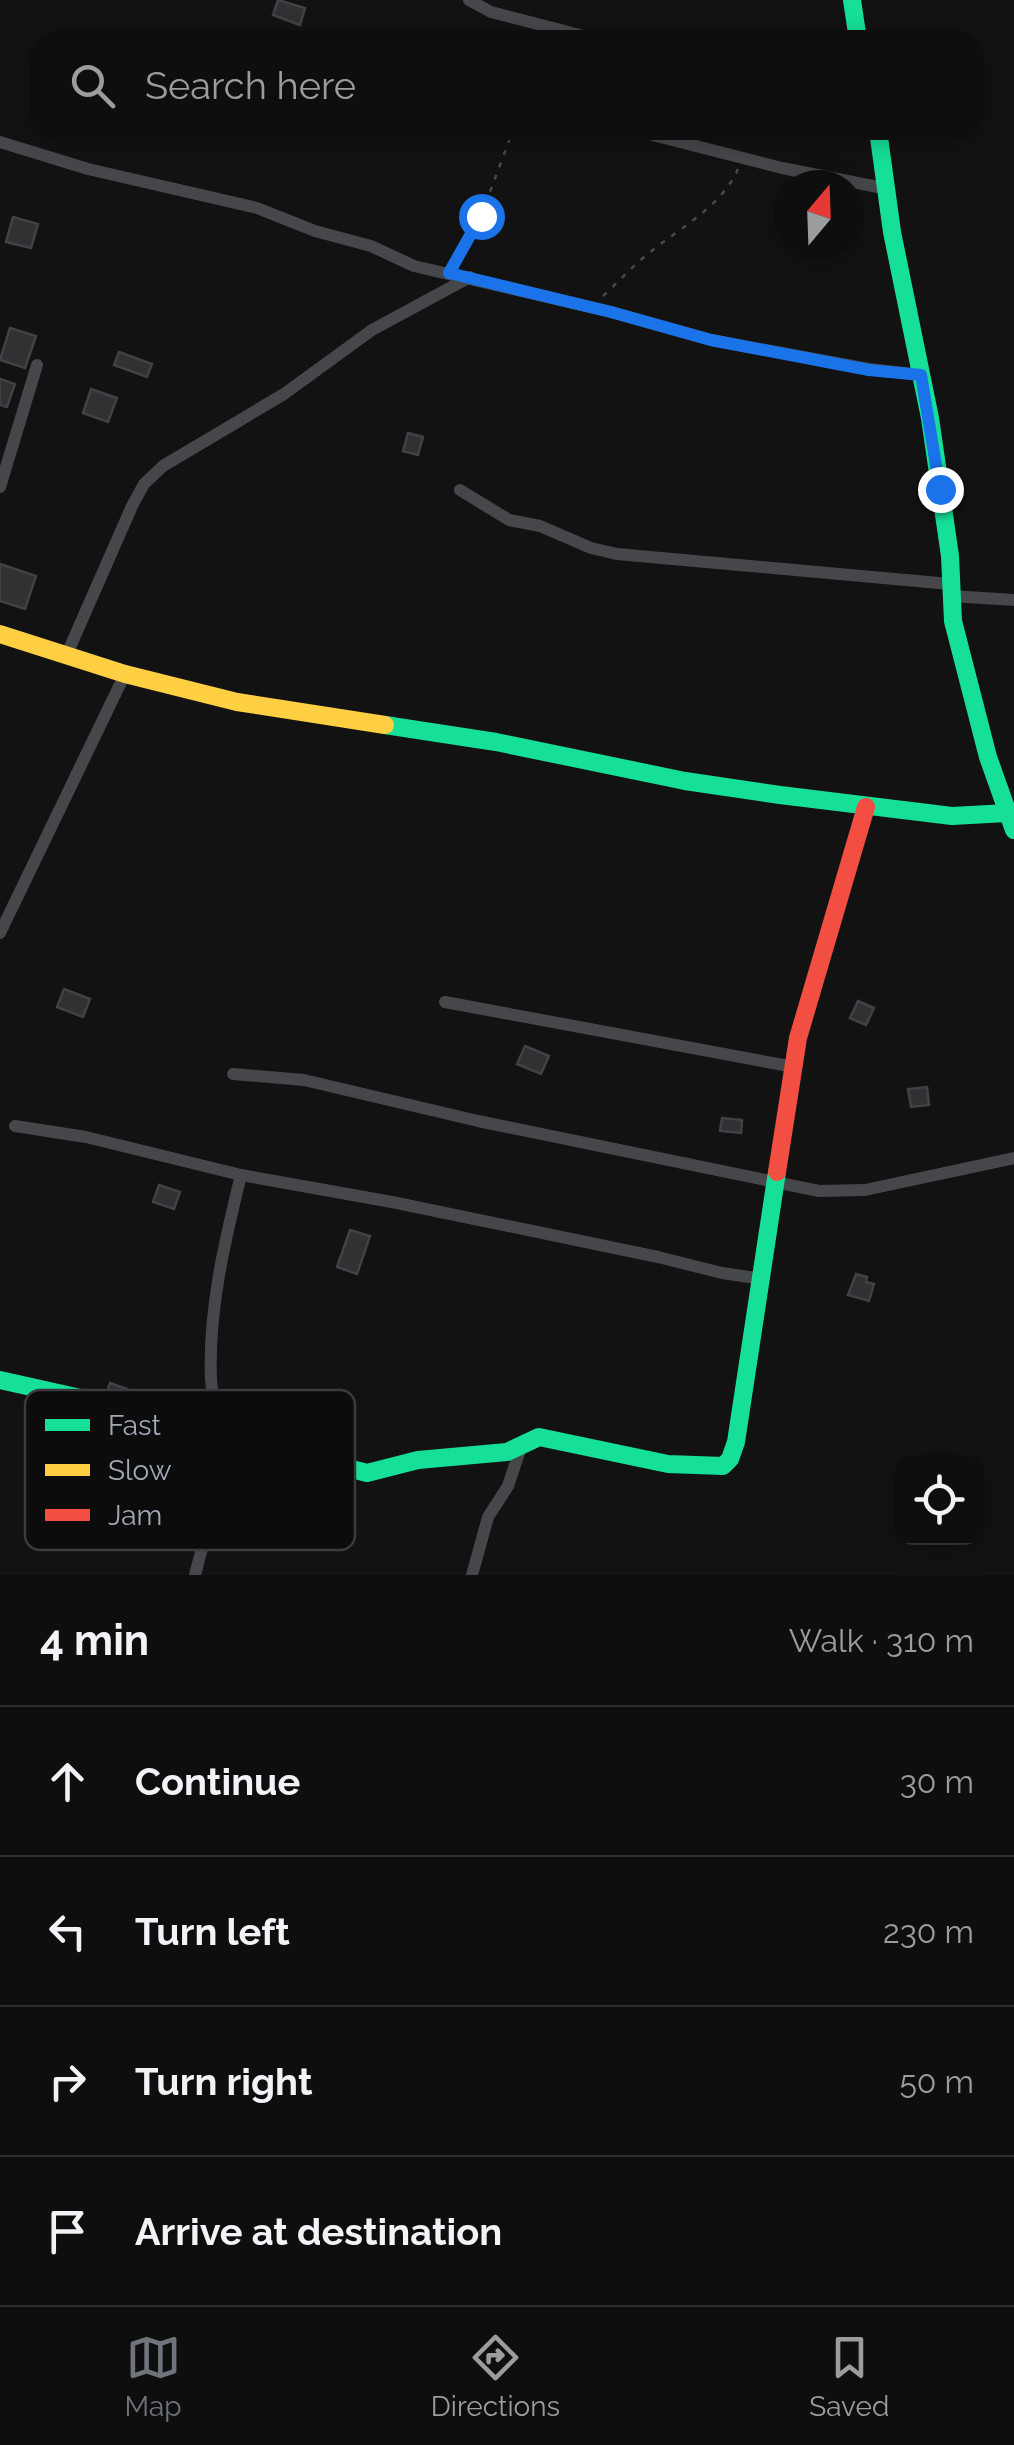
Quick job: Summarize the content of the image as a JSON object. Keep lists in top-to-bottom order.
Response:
{
  "legend": ["Fast", "Slow", "Jam"],
  "north": "top",
  "page": {
    "search": "Search here",
    "heading": ["4 min", "Walk · 310 m"],
    "list": [
      ["Continue", "30 m"],
      ["Turn left", "230 m"],
      ["Turn right", "50 m"],
      "Arrive at destination"
    ],
    "nav": ["Map", "Directions", "Saved"]
  }
}
